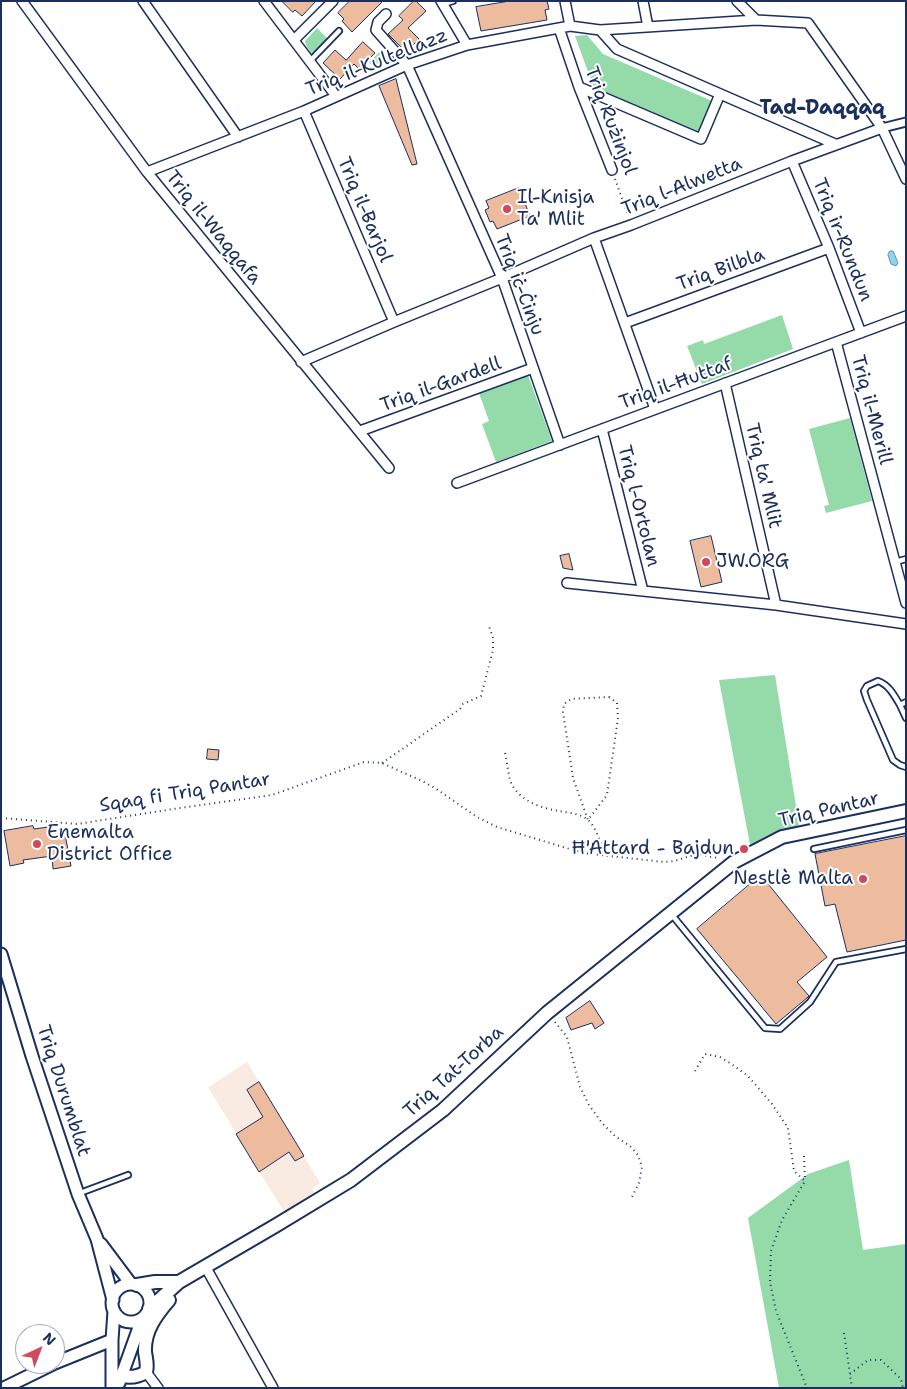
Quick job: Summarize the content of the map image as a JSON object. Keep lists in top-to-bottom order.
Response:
{
  "streets": {
    "main road": ["Triq Pantar", "Triq Tat-Torba"],
    "street": [
      "Triq il-Kultellazz",
      "Triq Rużinjol",
      "Triq l-Alwetta",
      "Triq il-Barjol",
      "Triq il-Waqqafa",
      "Triq ir-Rundun",
      "Triq Bilbla",
      "Triq iċ-Ċinju",
      "Triq il-Ħuttaf",
      "Triq il-Gardell",
      "Triq il-Merill",
      "Triq ta' Mlit",
      "Triq l-Ortolan",
      "Triq Durumblat"
    ],
    "path": ["Sqaq fi Triq Pantar"]
  },
  "crossings": [
    ["Triq il-Kultellazz", "Triq Rużinjol"],
    ["Triq il-Kultellazz", "Triq l-Alwetta"],
    ["Triq il-Kultellazz", "Triq il-Barjol"],
    ["Triq il-Kultellazz", "Triq il-Waqqafa"],
    ["Triq il-Kultellazz", "Triq iċ-Ċinju"],
    ["Triq Rużinjol", "Triq l-Alwetta"],
    ["Triq l-Alwetta", "Triq il-Barjol"],
    ["Triq l-Alwetta", "Triq il-Waqqafa"],
    ["Triq l-Alwetta", "Triq ir-Rundun"],
    ["Triq l-Alwetta", "Triq iċ-Ċinju"],
    ["Triq il-Waqqafa", "Triq il-Gardell"],
    ["Triq ir-Rundun", "Triq Bilbla"],
    ["Triq ir-Rundun", "Triq il-Ħuttaf"],
    ["Triq iċ-Ċinju", "Triq il-Ħuttaf"],
    ["Triq iċ-Ċinju", "Triq il-Gardell"],
    ["Triq il-Ħuttaf", "Triq il-Merill"],
    ["Triq il-Ħuttaf", "Triq ta' Mlit"],
    ["Triq il-Ħuttaf", "Triq l-Ortolan"],
    ["Sqaq fi Triq Pantar", "Triq Pantar"],
    ["Sqaq fi Triq Pantar", "Triq Tat-Torba"],
    ["Triq Pantar", "Triq Tat-Torba"],
    ["Triq Tat-Torba", "Triq Durumblat"]
  ],
  "districts": ["Tad-Daqqaq"],
  "places": [
    "Il-Knisja Ta' Mlit",
    "JW.ORG",
    "Enemalta District Office",
    "Ħ'Attard - Bajdun",
    "Nestlè Malta"
  ],
  "north": "top right"
}
